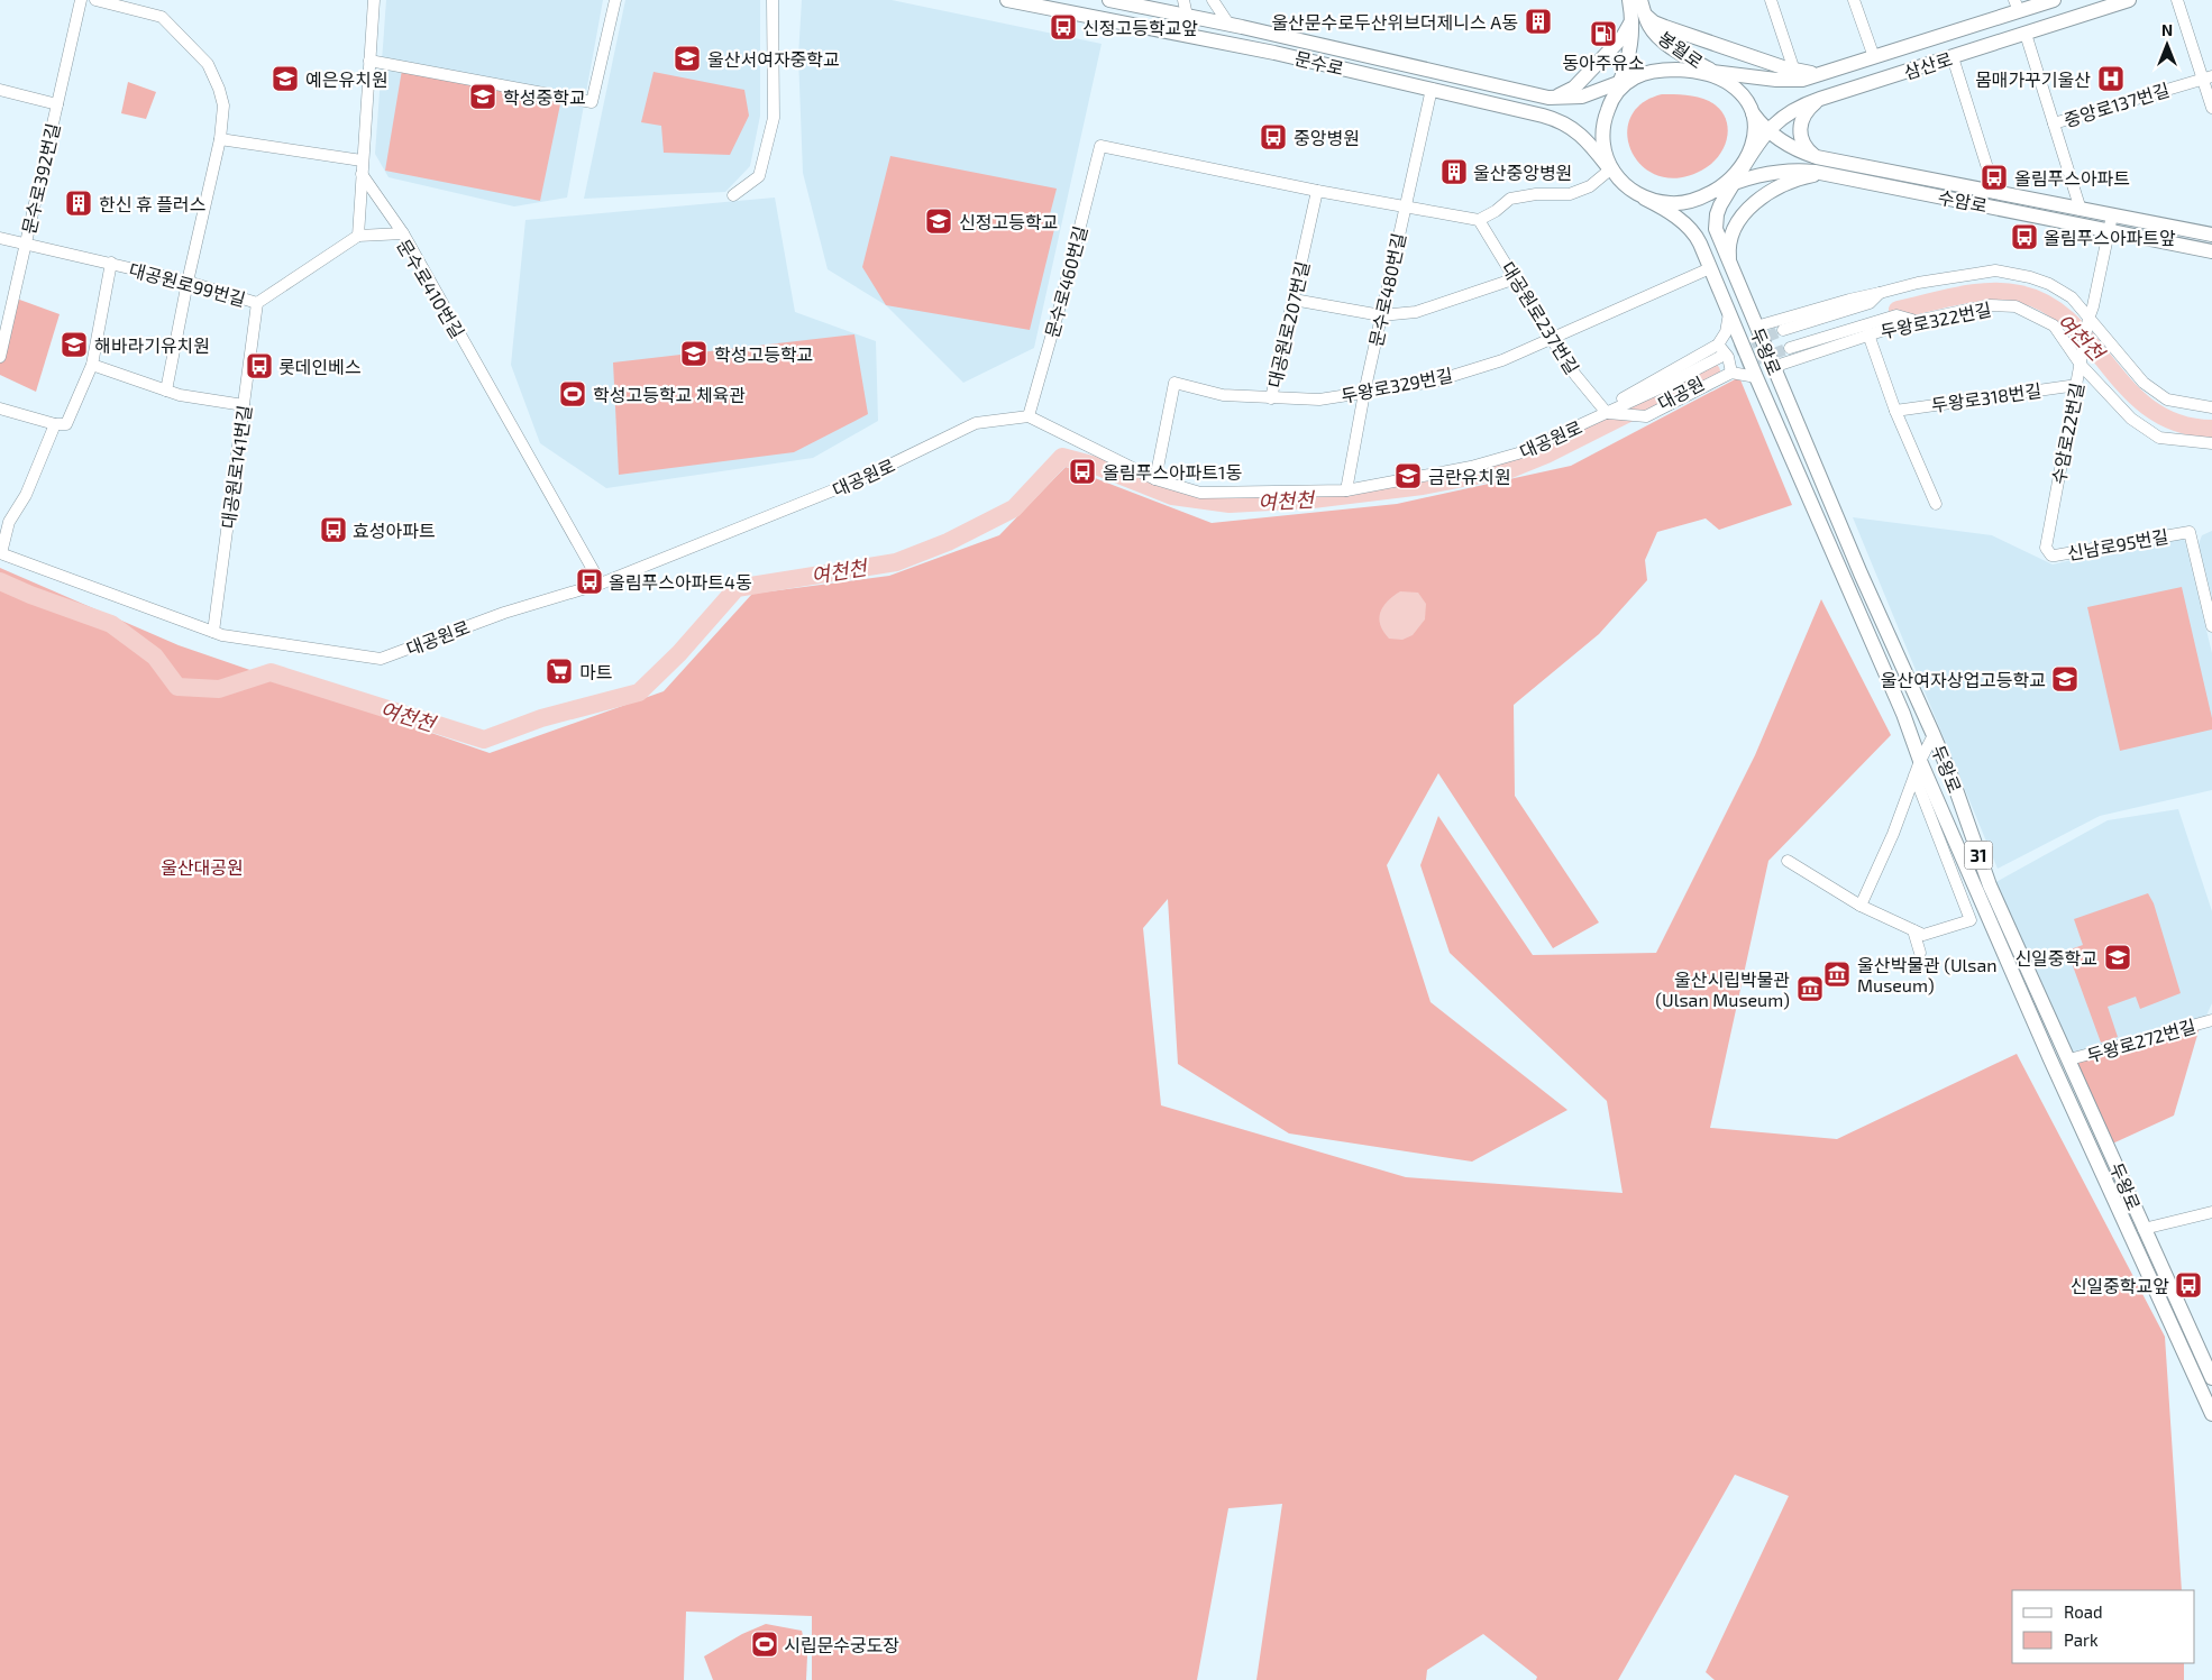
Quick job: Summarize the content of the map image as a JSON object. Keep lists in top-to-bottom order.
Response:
{
  "streets": {
    "main road": [
      "봉월로",
      "문수로",
      "삼산로",
      "수암로",
      "두왕로",
      "31"
    ],
    "street": [
      "중앙로137번길",
      "문수로392번길",
      "문수로460번길",
      "대공원로99번길",
      "문수로410번길",
      "문수로480번길",
      "대공원로237번길",
      "두왕로322번길",
      "대공원로207번길",
      "두왕로329번길",
      "두왕로318번길",
      "수암로22번길",
      "대공원로",
      "대공원로141번길",
      "신남로95번길",
      "두왕로272번길"
    ]
  },
  "crossings": [
    ["봉월로", "문수로"],
    ["봉월로", "삼산로"],
    ["봉월로", "수암로"],
    ["봉월로", "두왕로"],
    ["문수로", "삼산로"],
    ["문수로", "수암로"],
    ["문수로", "문수로480번길"],
    ["문수로", "두왕로"],
    ["삼산로", "수암로"],
    ["삼산로", "두왕로"],
    ["문수로392번길", "대공원로99번길"],
    ["수암로", "두왕로"],
    ["수암로", "수암로22번길"],
    ["문수로460번길", "대공원로207번길"],
    ["문수로460번길", "대공원로"],
    ["대공원로99번길", "문수로410번길"],
    ["대공원로99번길", "대공원로141번길"],
    ["문수로410번길", "대공원로"],
    ["문수로480번길", "두왕로329번길"],
    ["문수로480번길", "대공원로"],
    ["대공원로237번길", "두왕로329번길"],
    ["대공원로237번길", "대공원로"],
    ["두왕로322번길", "두왕로"],
    ["두왕로322번길", "두왕로318번길"],
    ["두왕로322번길", "수암로22번길"],
    ["대공원로207번길", "두왕로329번길"],
    ["대공원로207번길", "대공원로"],
    ["두왕로", "두왕로272번길"],
    ["두왕로318번길", "수암로22번길"],
    ["수암로22번길", "신남로95번길"],
    ["대공원로", "대공원로141번길"]
  ],
  "water": ["여천천"],
  "parks": ["울산대공원"],
  "places": {
    "building": ["울산문수로두산위브더제니스 A동", "울산중앙병원", "한신 휴 플러스"],
    "bus stop": [
      "신정고등학교앞",
      "중앙병원",
      "올림푸스아파트",
      "올림푸스아파트앞",
      "롯데인베스",
      "올림푸스아파트1동",
      "효성아파트",
      "올림푸스아파트4동",
      "신일중학교앞"
    ],
    "fuel station": ["동아주유소"],
    "school or university": [
      "울산서여자중학교",
      "예은유치원",
      "학성중학교",
      "신정고등학교",
      "해바라기유치원",
      "학성고등학교",
      "금란유치원",
      "울산여자상업고등학교",
      "신일중학교"
    ],
    "hospital": ["몸매가꾸기울산"],
    "sports": ["학성고등학교 체육관", "시립문수궁도장"],
    "supermarket": ["마트"],
    "museum": ["울산박물관 (Ulsan Museum)", "울산시립박물관 (Ulsan Museum)"]
  },
  "legend": ["Road", "Park"],
  "north": "top"
}
